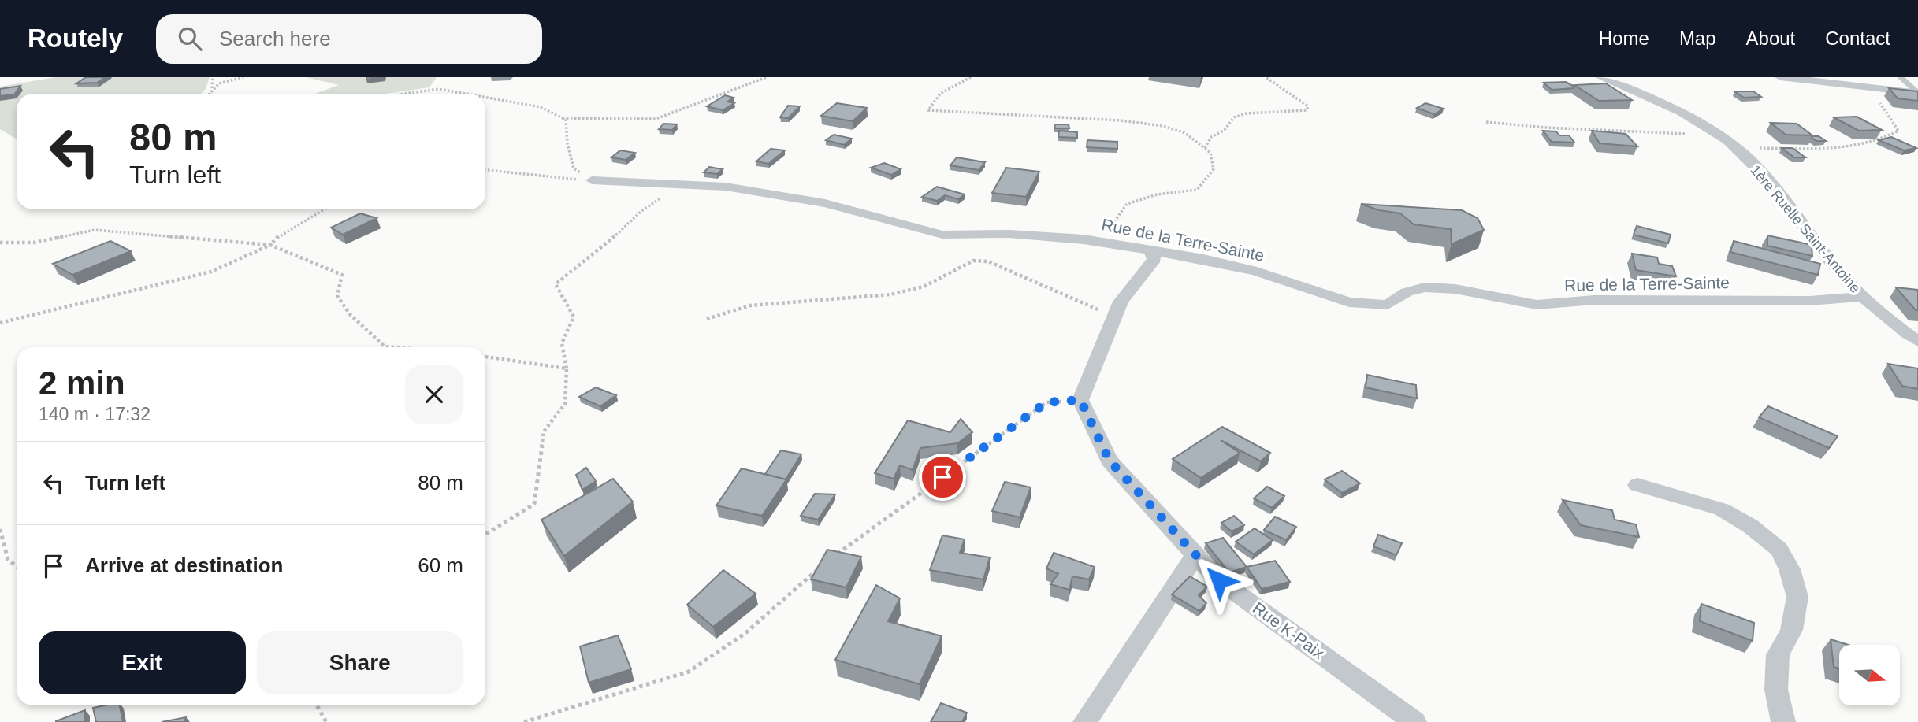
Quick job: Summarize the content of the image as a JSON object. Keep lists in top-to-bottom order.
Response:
{
  "streets": {
    "street": ["1ère Ruelle Saint-Antoine", "Rue de la Terre-Sainte", "Rue K-Paix"]
  },
  "crossings": [
    ["1ère Ruelle Saint-Antoine", "Rue de la Terre-Sainte"]
  ],
  "north": "right",
  "page": {
    "header": "Routely",
    "search": "Search here",
    "nav": [
      "Home",
      "Map",
      "About",
      "Contact"
    ],
    "turn": ["80 m", "Turn left"],
    "heading": ["2 min", "140 m · 17:32"],
    "list": [
      {
        "name": "Turn left",
        "value": "80 m"
      },
      {
        "name": "Arrive at destination",
        "value": "60 m"
      }
    ],
    "buttons": ["Exit", "Share"]
  }
}
